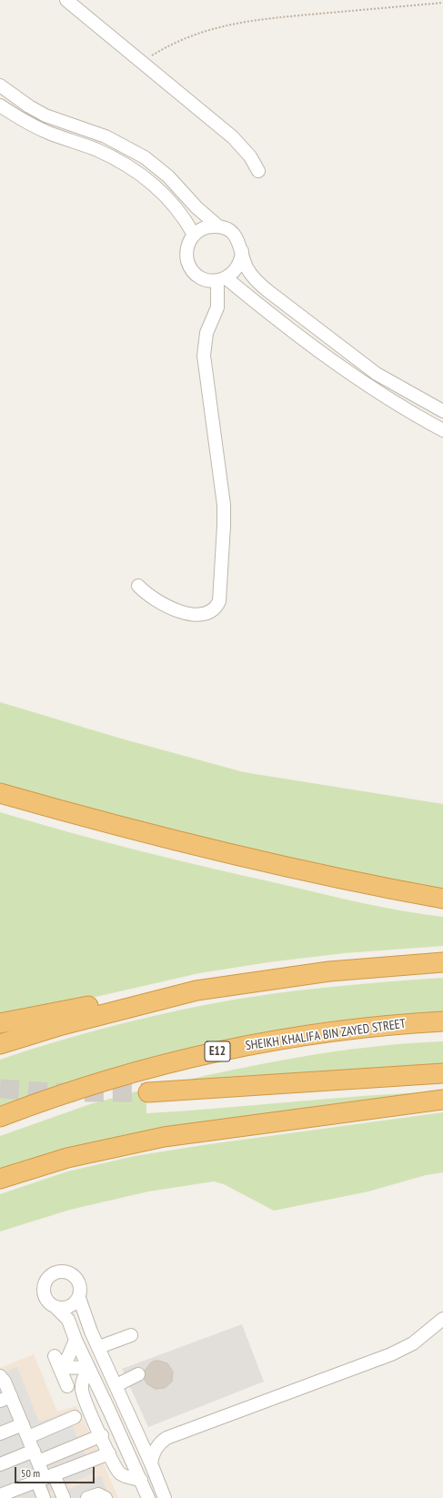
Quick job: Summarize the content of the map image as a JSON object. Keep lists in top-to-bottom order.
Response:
{
  "streets": {
    "highway": ["SHEIKH KHALIFA BIN ZAYED STREET", "E12"]
  },
  "scale_bar": "50 m"
}
